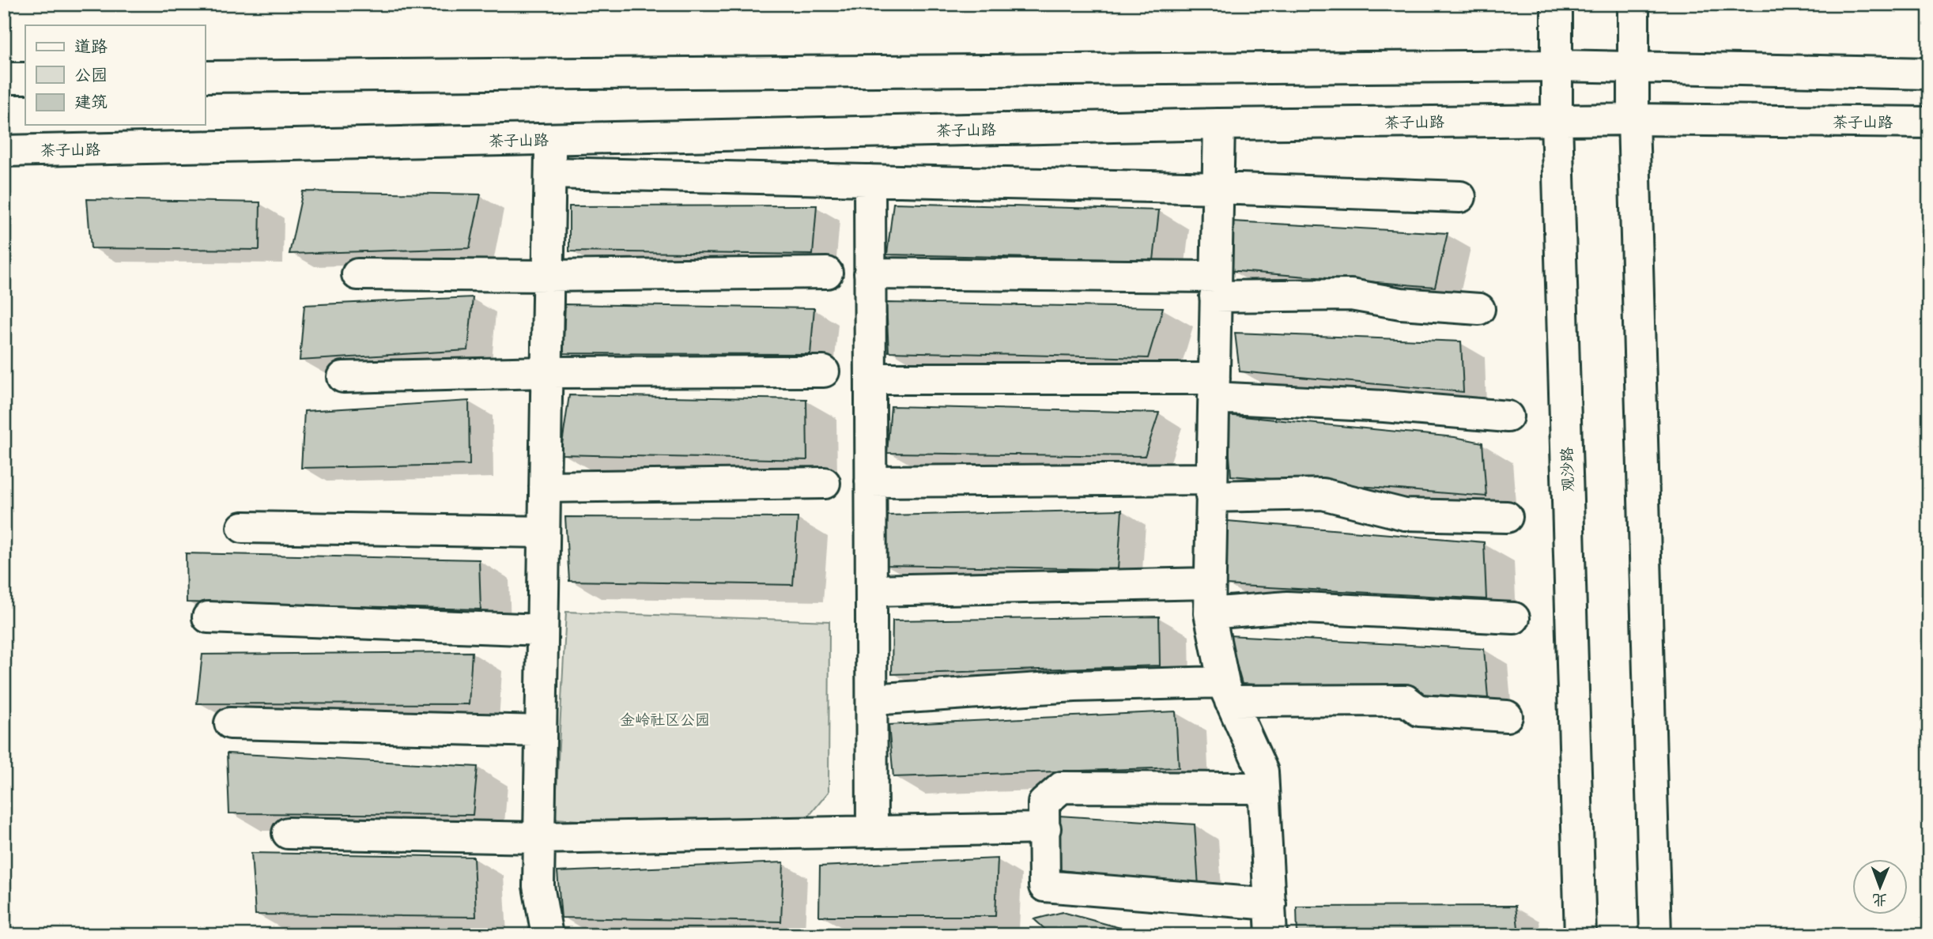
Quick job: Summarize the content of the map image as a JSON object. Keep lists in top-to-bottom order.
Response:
{
  "streets": {
    "street": ["茶子山路", "观沙路"]
  },
  "crossings": [
    ["茶子山路", "观沙路"]
  ],
  "parks": ["金岭社区公园"],
  "legend": ["道路", "公园", "建筑"],
  "north": "bottom"
}
